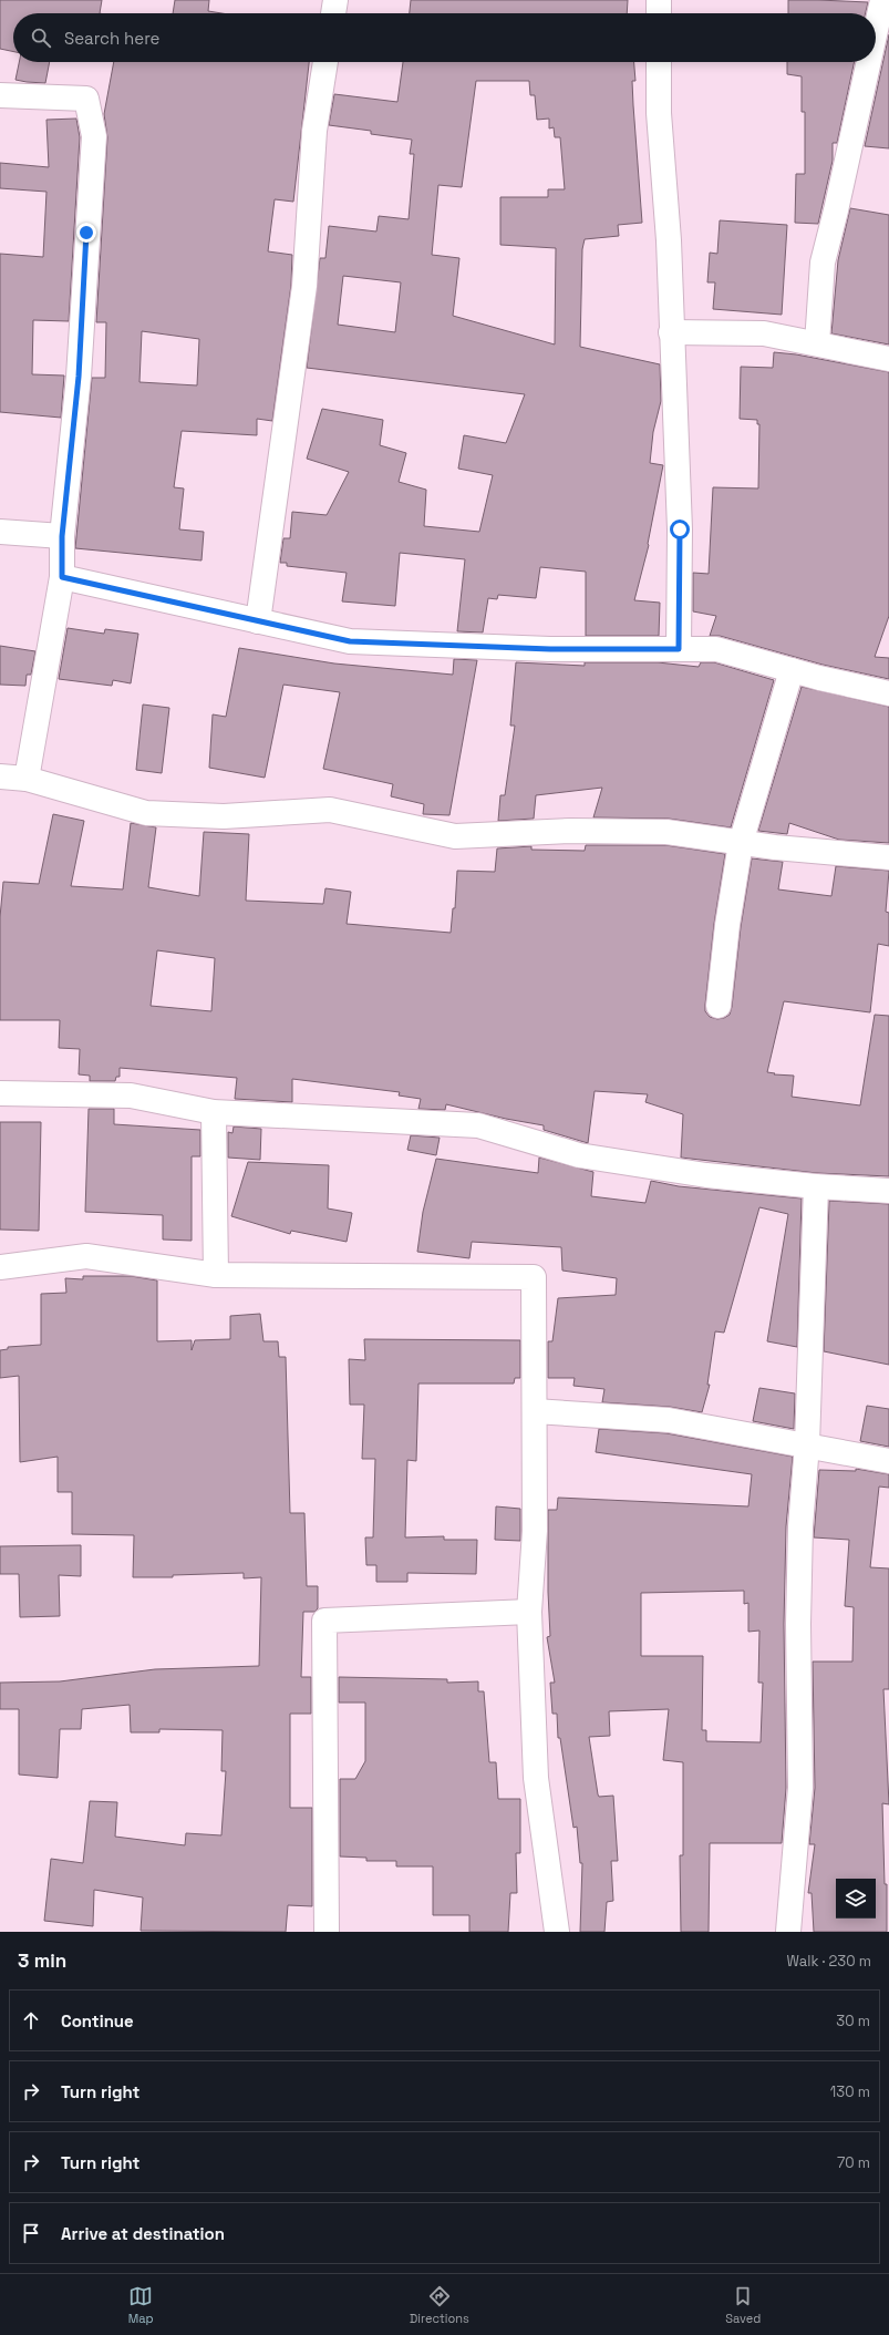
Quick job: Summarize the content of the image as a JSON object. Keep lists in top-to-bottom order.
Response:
{
  "page": {
    "search": "Search here",
    "heading": ["3 min", "Walk · 230 m"],
    "list": [
      ["Continue", "30 m"],
      ["Turn right", "130 m"],
      ["Turn right", "70 m"],
      "Arrive at destination"
    ],
    "nav": ["Map", "Directions", "Saved"]
  }
}
